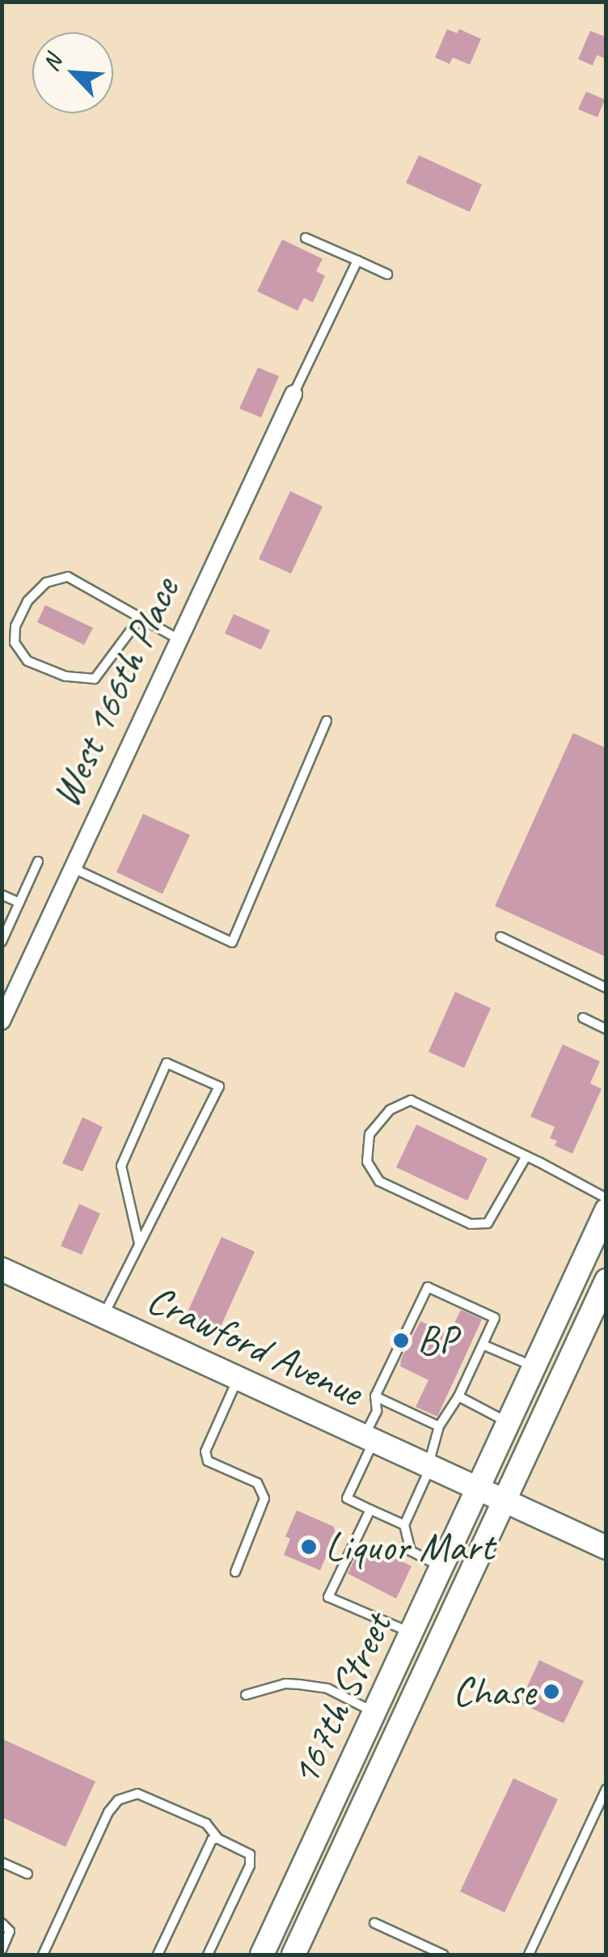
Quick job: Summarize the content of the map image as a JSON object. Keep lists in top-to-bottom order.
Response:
{
  "streets": {
    "main road": ["Crawford Avenue", "167th Street"],
    "street": ["West 166th Place"]
  },
  "crossings": [
    ["Crawford Avenue", "167th Street"]
  ],
  "places": ["BP", "Liquor Mart", "Chase"],
  "north": "top left"
}
